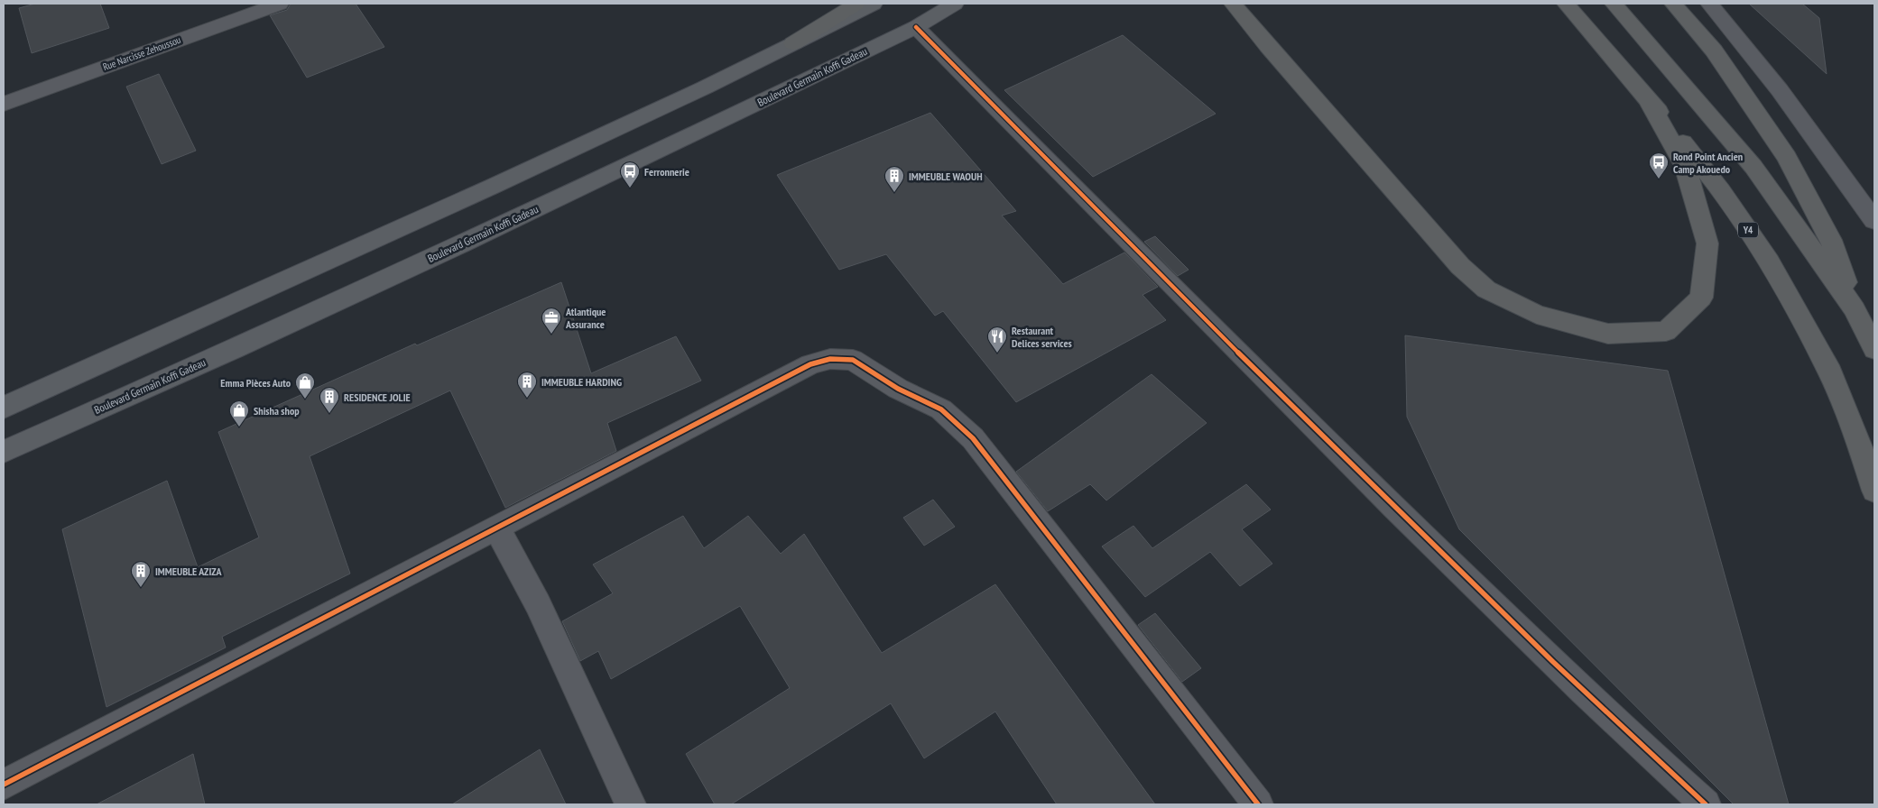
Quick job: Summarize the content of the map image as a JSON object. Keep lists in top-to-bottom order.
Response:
{
  "streets": {
    "highway": ["Y4"],
    "main road": ["Boulevard Germain Koffi Gadeau"],
    "street": ["Rue Narcisse Zehoussou"]
  },
  "places": {
    "bus stop": ["Rond Point Ancien Camp Akouedo", "Ferronnerie"],
    "building": [
      "IMMEUBLE WAOUH",
      "IMMEUBLE HARDING",
      "RESIDENCE JOLIE",
      "IMMEUBLE AZIZA"
    ],
    "office": ["Atlantique Assurance"],
    "restaurant": ["Restaurant Delices services"],
    "shop": ["Emma Pièces Auto", "Shisha shop"]
  }
}
